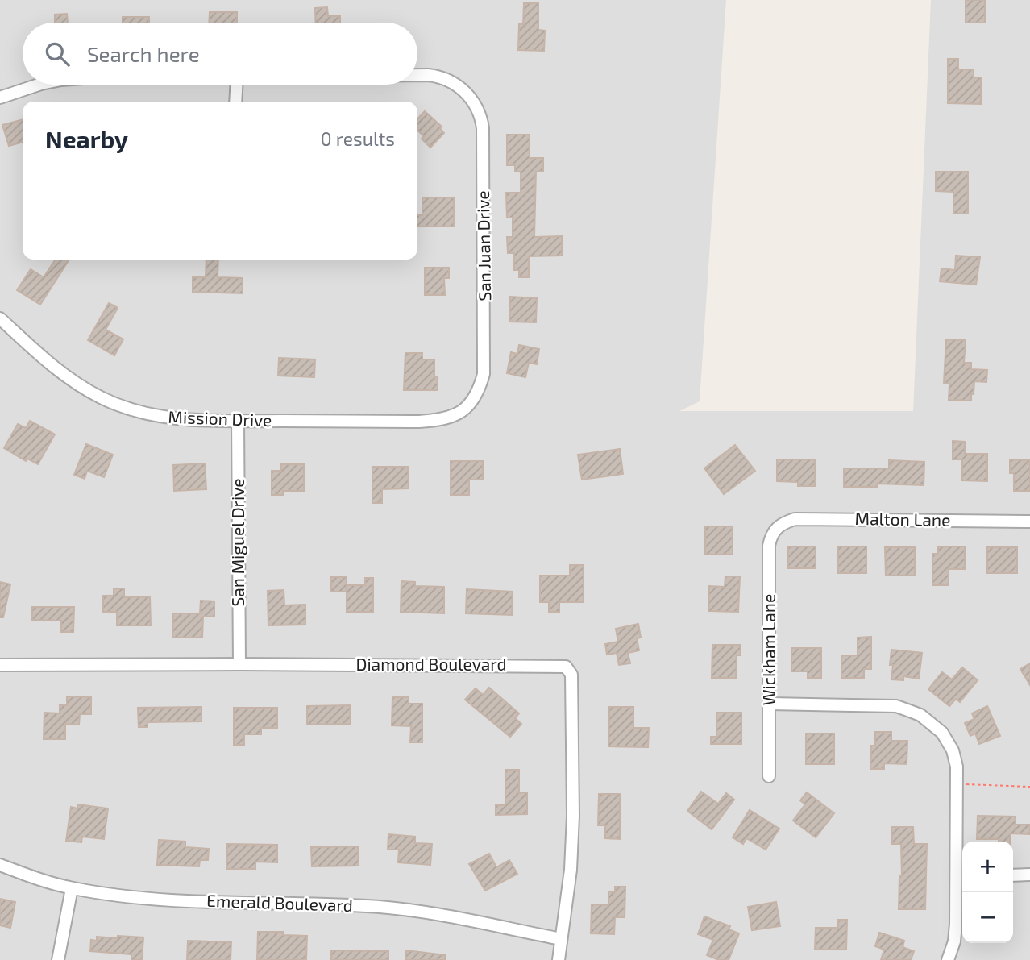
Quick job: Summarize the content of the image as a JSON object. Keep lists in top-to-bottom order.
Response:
{
  "streets": {
    "street": [
      "San Juan Drive",
      "Mission Drive",
      "Malton Lane",
      "San Miguel Drive",
      "Wickham Lane",
      "Diamond Boulevard",
      "Emerald Boulevard"
    ]
  },
  "crossings": [
    ["San Juan Drive", "Mission Drive"],
    ["Mission Drive", "San Miguel Drive"],
    ["Malton Lane", "Wickham Lane"],
    ["San Miguel Drive", "Diamond Boulevard"],
    ["Diamond Boulevard", "Emerald Boulevard"]
  ],
  "page": {
    "search": "Search here",
    "heading": ["Nearby", "0 results"],
    "map_buttons": ["+", "−"]
  }
}
